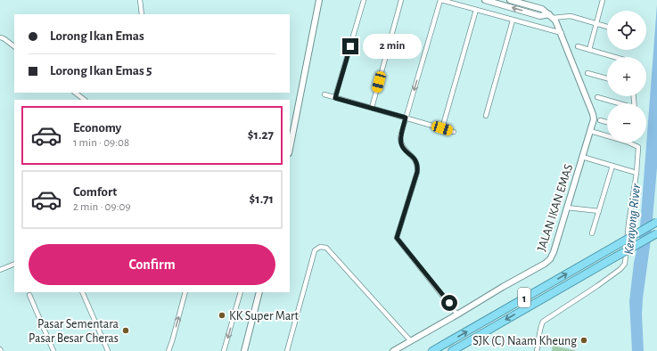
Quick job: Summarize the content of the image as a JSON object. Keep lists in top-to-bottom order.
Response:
{
  "streets": {
    "highway": ["1"],
    "street": ["JALAN IKAN EMAS"]
  },
  "water": ["Kerayong River"],
  "places": ["KK Super Mart", "Pasar Sementara Pasar Besar Cheras", "SJK (C) Naam Kheung"],
  "page": {
    "map_buttons": ["+", "−"],
    "banner": ["Lorong Ikan Emas", "Lorong Ikan Emas 5"],
    "bubble": "2 min",
    "list": [
      {
        "name": "Economy",
        "note": "1 min · 09:08",
        "value": "$1.27"
      },
      {
        "name": "Comfort",
        "note": "2 min · 09:09",
        "value": "$1.71"
      }
    ],
    "buttons": "Confirm"
  }
}
